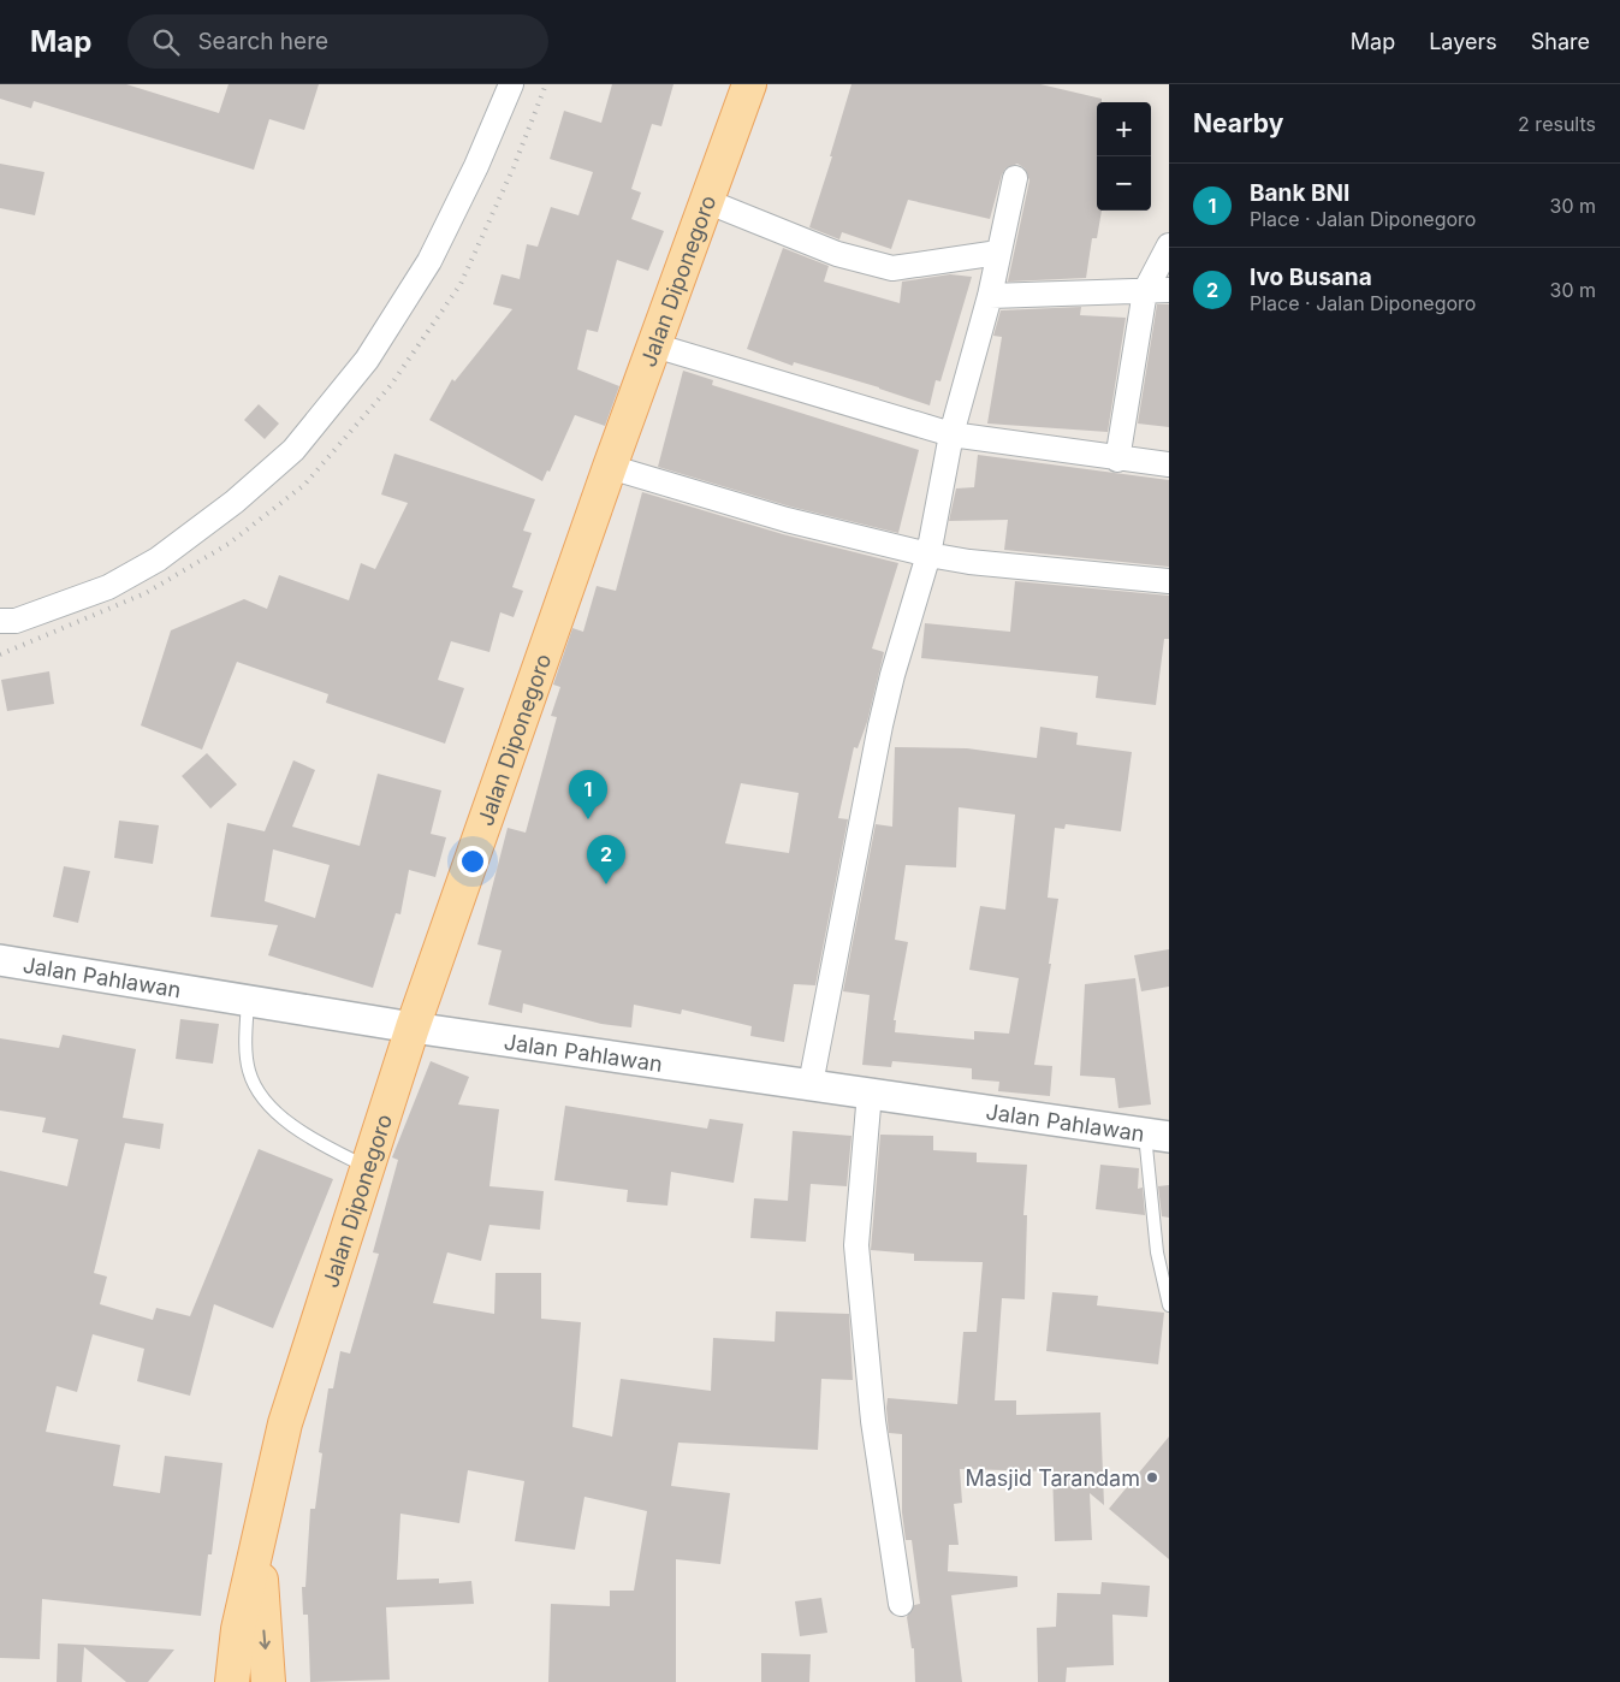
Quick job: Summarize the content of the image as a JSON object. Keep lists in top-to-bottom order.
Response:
{
  "streets": {
    "main road": ["Jalan Diponegoro"],
    "street": ["Jalan Pahlawan"]
  },
  "crossings": [
    ["Jalan Diponegoro", "Jalan Pahlawan"]
  ],
  "places": ["Masjid Tarandam"],
  "page": {
    "header": "Map",
    "search": "Search here",
    "nav": ["Map", "Layers", "Share"],
    "heading": ["Nearby", "2 results"],
    "map_buttons": ["+", "−"],
    "list": [
      {
        "mark": "1",
        "name": "Bank BNI",
        "note": "Place · Jalan Diponegoro",
        "value": "30 m"
      },
      {
        "mark": "2",
        "name": "Ivo Busana",
        "note": "Place · Jalan Diponegoro",
        "value": "30 m"
      }
    ],
    "pins": ["1", "2"]
  }
}
